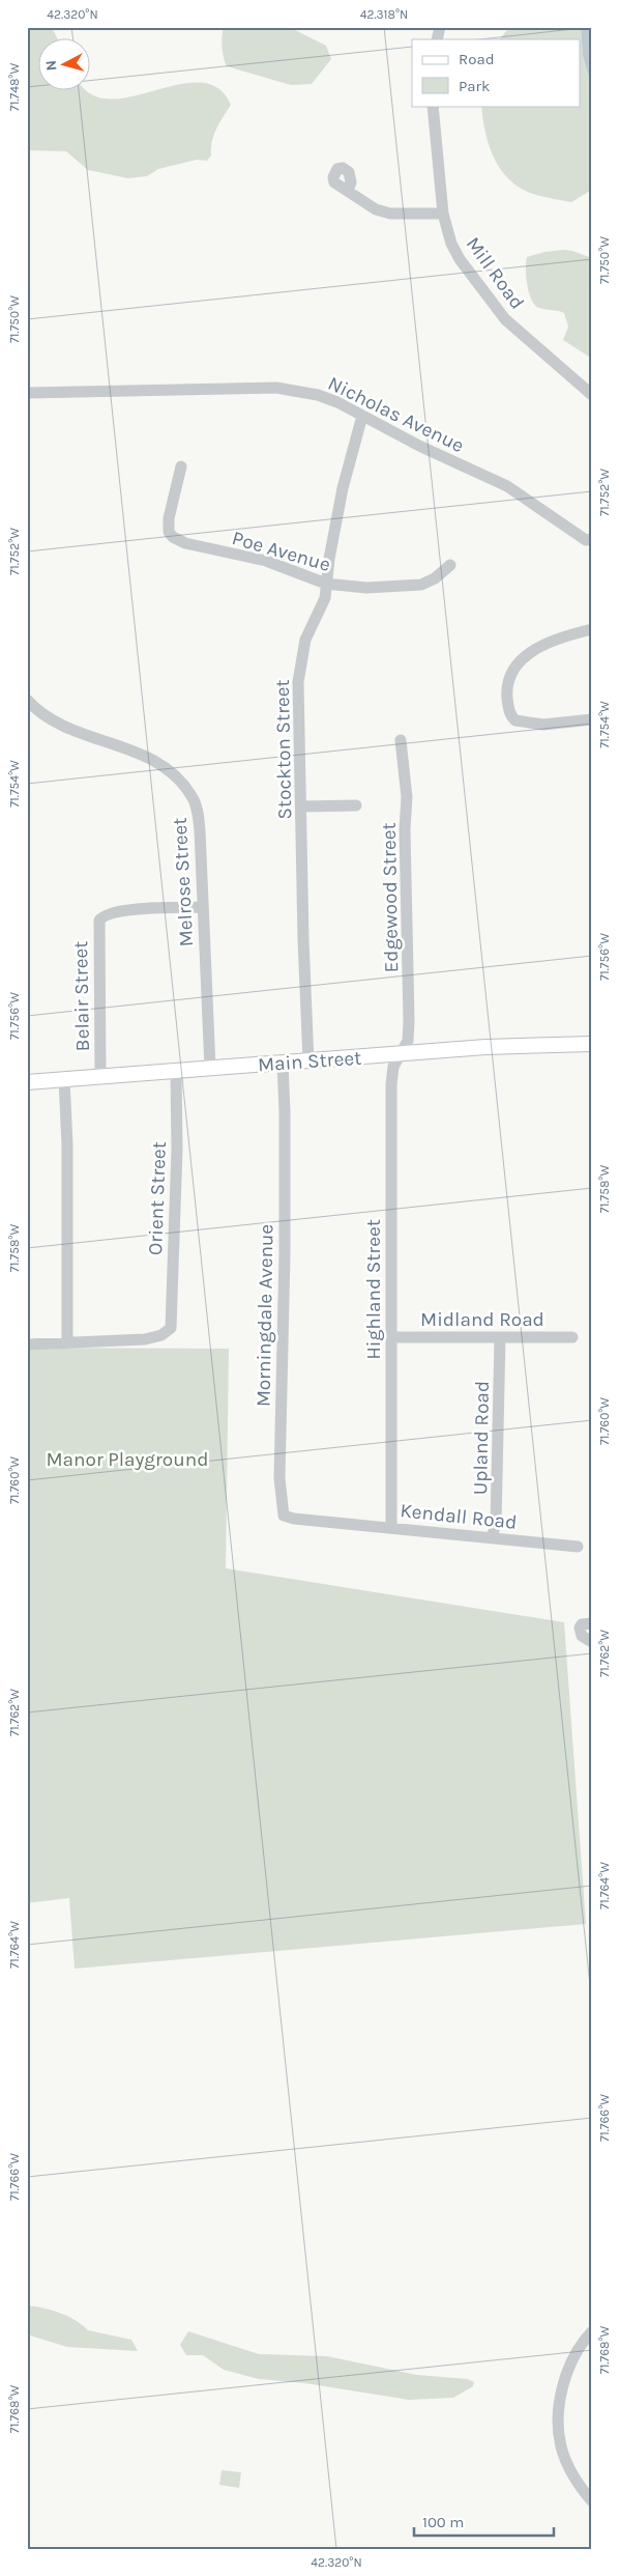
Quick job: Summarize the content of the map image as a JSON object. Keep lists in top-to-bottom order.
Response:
{
  "streets": {
    "main road": ["Main Street"],
    "street": [
      "Mill Road",
      "Nicholas Avenue",
      "Poe Avenue",
      "Stockton Street",
      "Melrose Street",
      "Edgewood Street",
      "Belair Street",
      "Orient Street",
      "Highland Street",
      "Morningdale Avenue",
      "Midland Road",
      "Upland Road",
      "Kendall Road"
    ]
  },
  "crossings": [
    ["Nicholas Avenue", "Stockton Street"],
    ["Poe Avenue", "Stockton Street"],
    ["Stockton Street", "Main Street"],
    ["Melrose Street", "Belair Street"],
    ["Melrose Street", "Main Street"],
    ["Edgewood Street", "Main Street"],
    ["Edgewood Street", "Highland Street"],
    ["Belair Street", "Main Street"],
    ["Main Street", "Orient Street"],
    ["Main Street", "Highland Street"],
    ["Main Street", "Morningdale Avenue"],
    ["Highland Street", "Midland Road"],
    ["Highland Street", "Kendall Road"],
    ["Morningdale Avenue", "Kendall Road"],
    ["Midland Road", "Upland Road"],
    ["Upland Road", "Kendall Road"]
  ],
  "parks": ["Manor Playground"],
  "legend": ["Road", "Park"],
  "scale_bar": "100 m",
  "north": "left",
  "coordinates": [
    "42.320°N",
    "42.318°N",
    "71.748°W",
    "71.750°W",
    "71.752°W",
    "71.754°W",
    "71.756°W",
    "71.758°W",
    "71.760°W",
    "71.762°W",
    "71.764°W",
    "71.766°W",
    "71.768°W"
  ]
}
